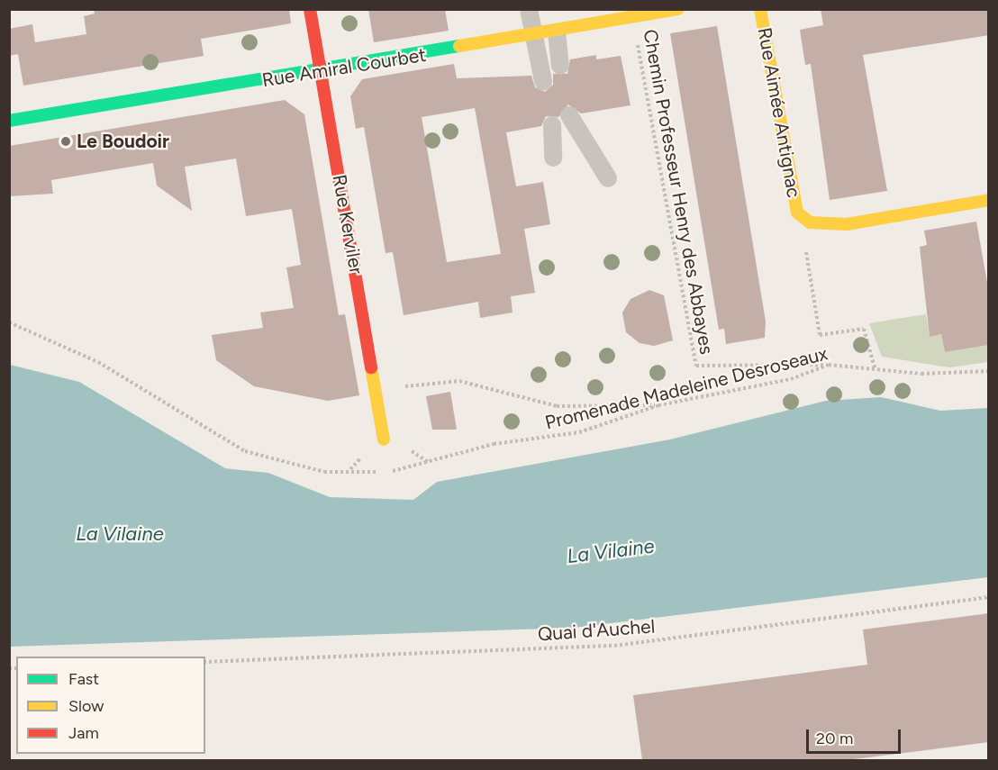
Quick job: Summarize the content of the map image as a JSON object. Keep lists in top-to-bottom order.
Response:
{
  "streets": {
    "street": ["Rue Amiral Courbet", "Rue Aimée Antignac", "Rue Kerviler"],
    "path": ["Chemin Professeur Henry des Abbayes", "Promenade Madeleine Desroseaux", "Quai d'Auchel"]
  },
  "crossings": [
    ["Rue Amiral Courbet", "Chemin Professeur Henry des Abbayes"],
    ["Rue Amiral Courbet", "Rue Kerviler"],
    ["Chemin Professeur Henry des Abbayes", "Promenade Madeleine Desroseaux"]
  ],
  "water": ["La Vilaine"],
  "places": ["Le Boudoir"],
  "legend": ["Fast", "Slow", "Jam"],
  "scale_bar": "20 m"
}
